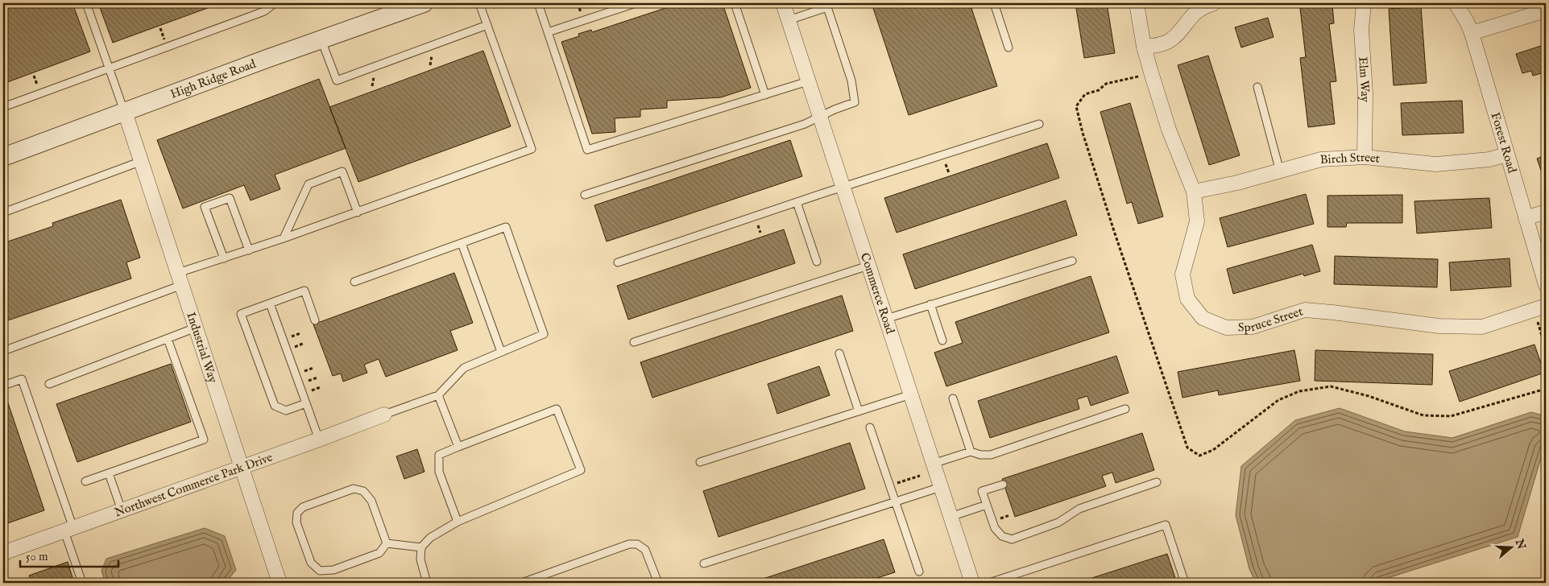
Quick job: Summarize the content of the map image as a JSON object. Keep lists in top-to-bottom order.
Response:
{
  "streets": {
    "street": [
      "High Ridge Road",
      "Elm Way",
      "Forest Road",
      "Birch Street",
      "Commerce Road",
      "Spruce Street",
      "Industrial Way",
      "Northwest Commerce Park Drive"
    ]
  },
  "crossings": [
    ["High Ridge Road", "Industrial Way"],
    ["Elm Way", "Birch Street"],
    ["Forest Road", "Birch Street"],
    ["Birch Street", "Spruce Street"],
    ["Industrial Way", "Northwest Commerce Park Drive"]
  ],
  "scale_bar": "50 m",
  "north": "right"
}
